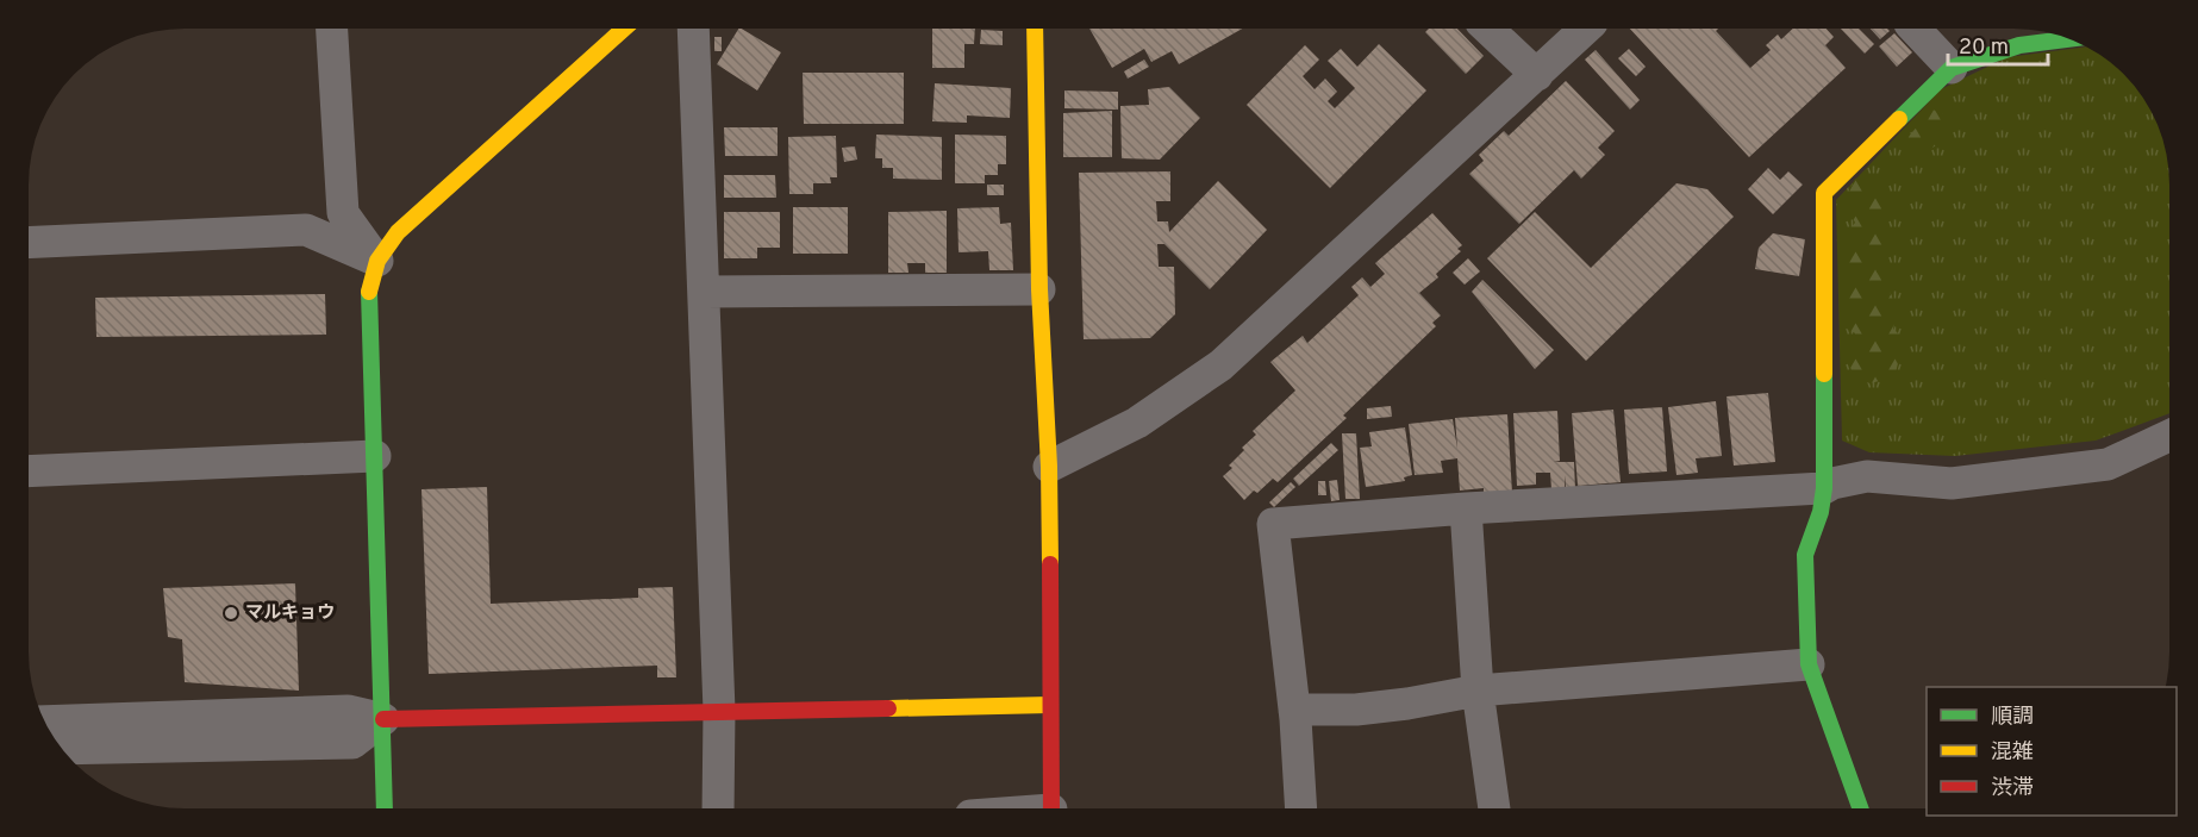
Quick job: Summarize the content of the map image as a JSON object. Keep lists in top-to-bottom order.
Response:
{
  "places": ["マルキョウ"],
  "legend": ["順調", "混雑", "渋滞"],
  "scale_bar": "20 m"
}
